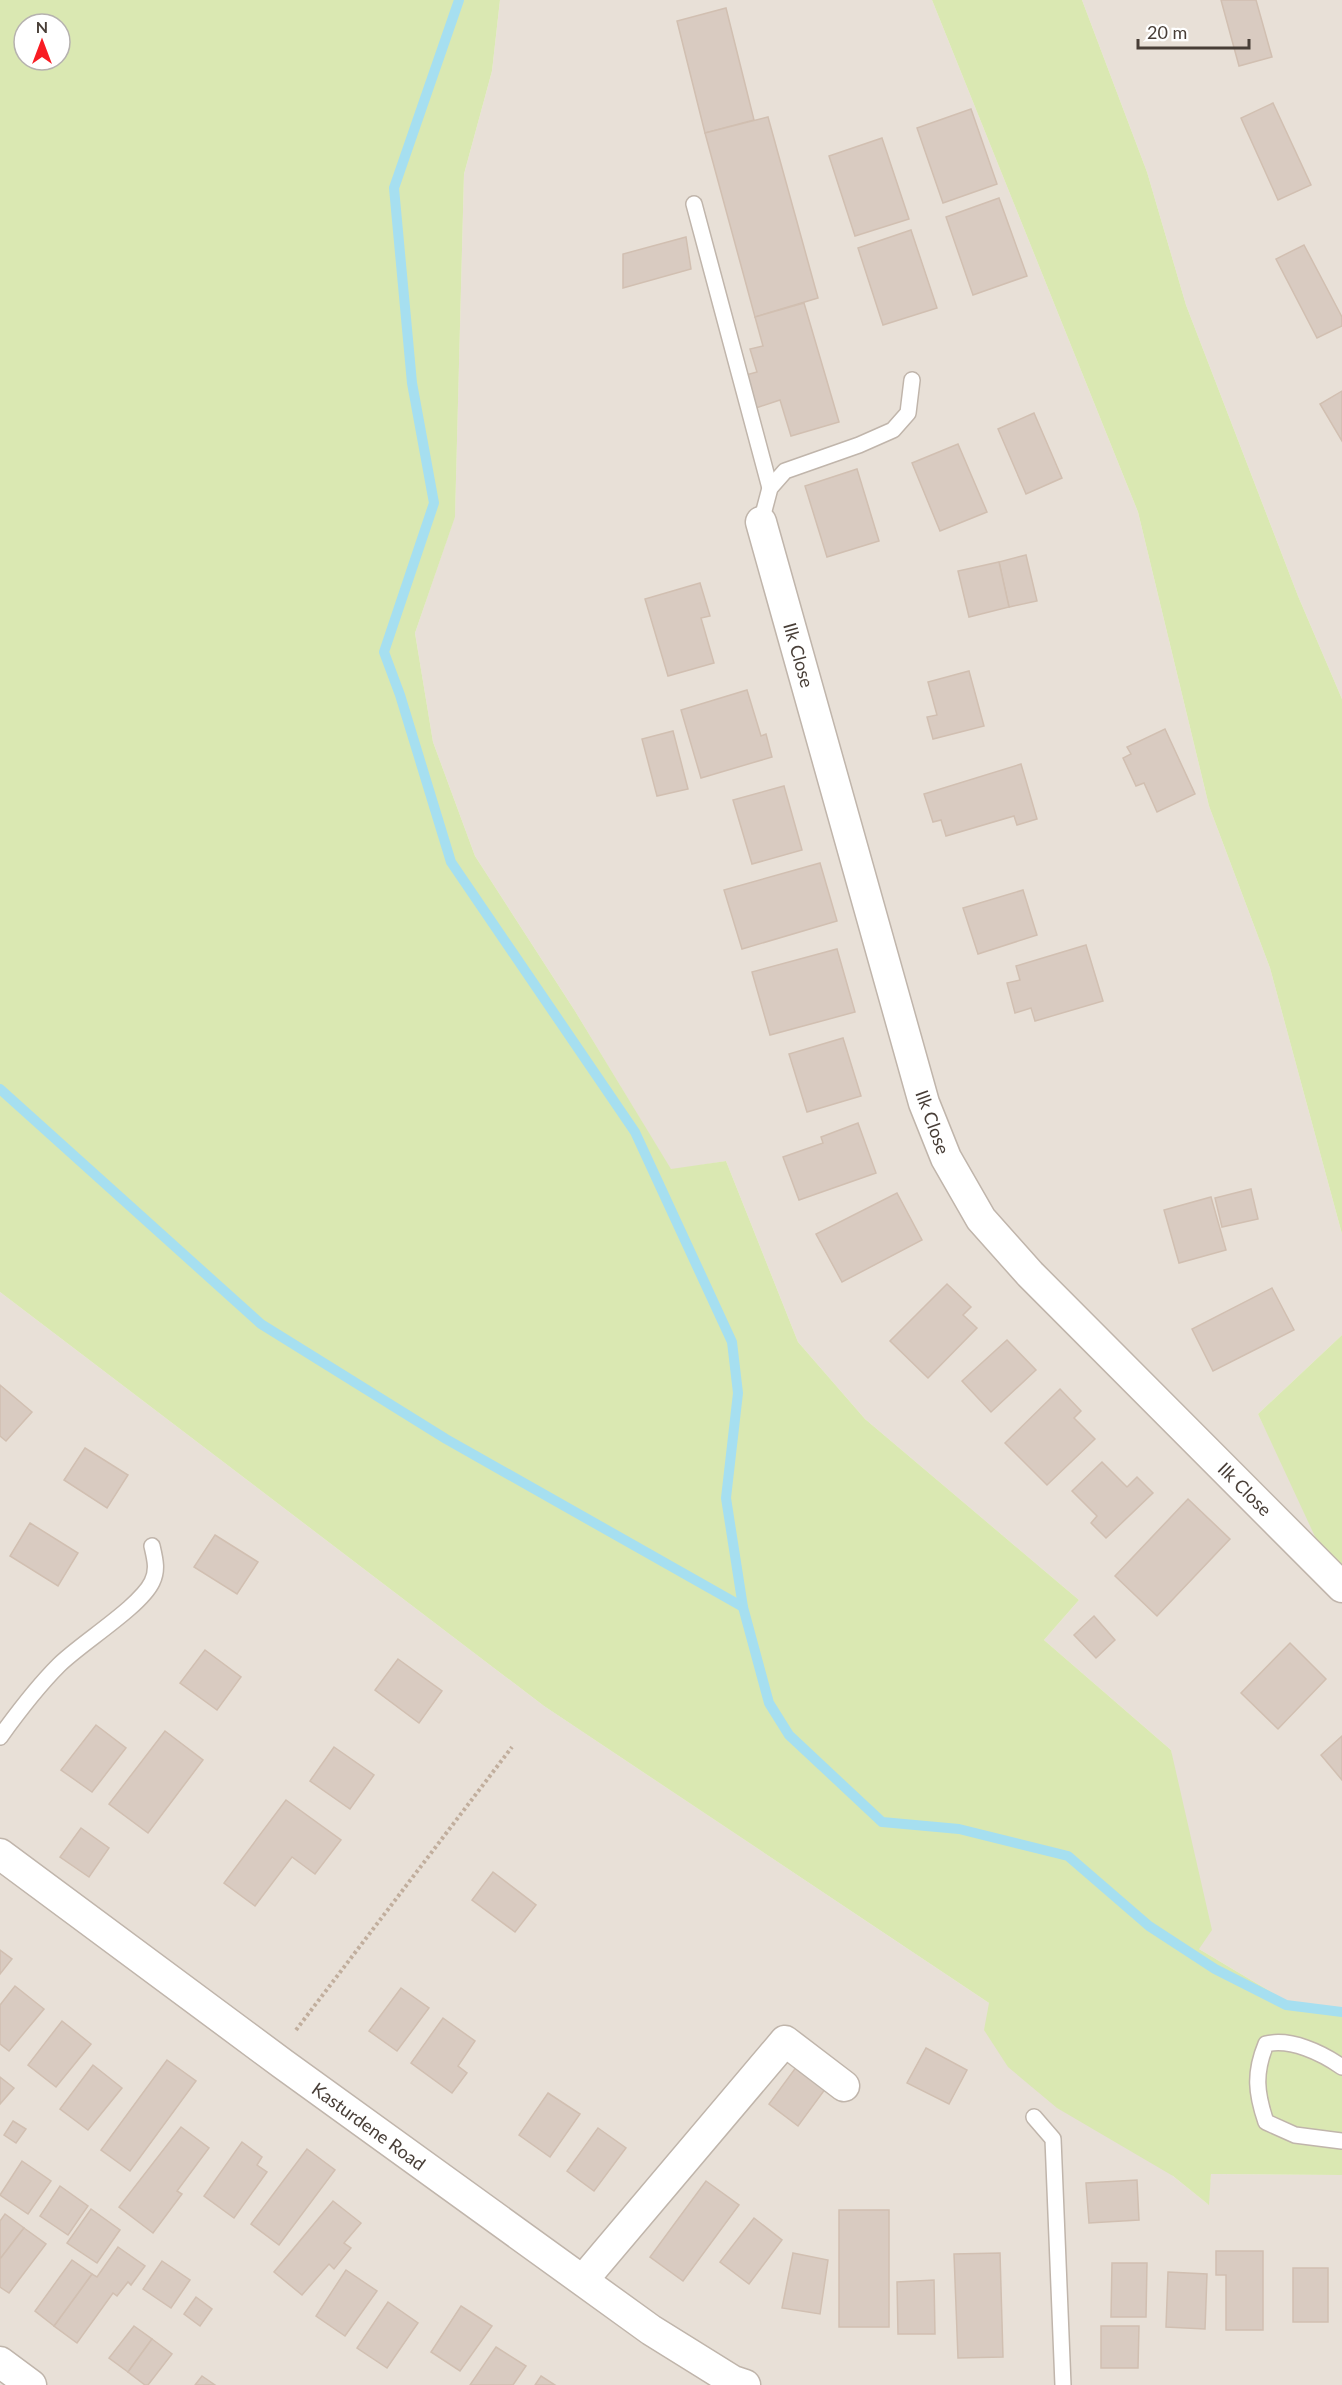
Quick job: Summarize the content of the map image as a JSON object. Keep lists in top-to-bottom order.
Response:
{
  "streets": {
    "street": ["Ilk Close", "Kasturdene Road"]
  },
  "scale_bar": "20 m",
  "north": "top"
}
